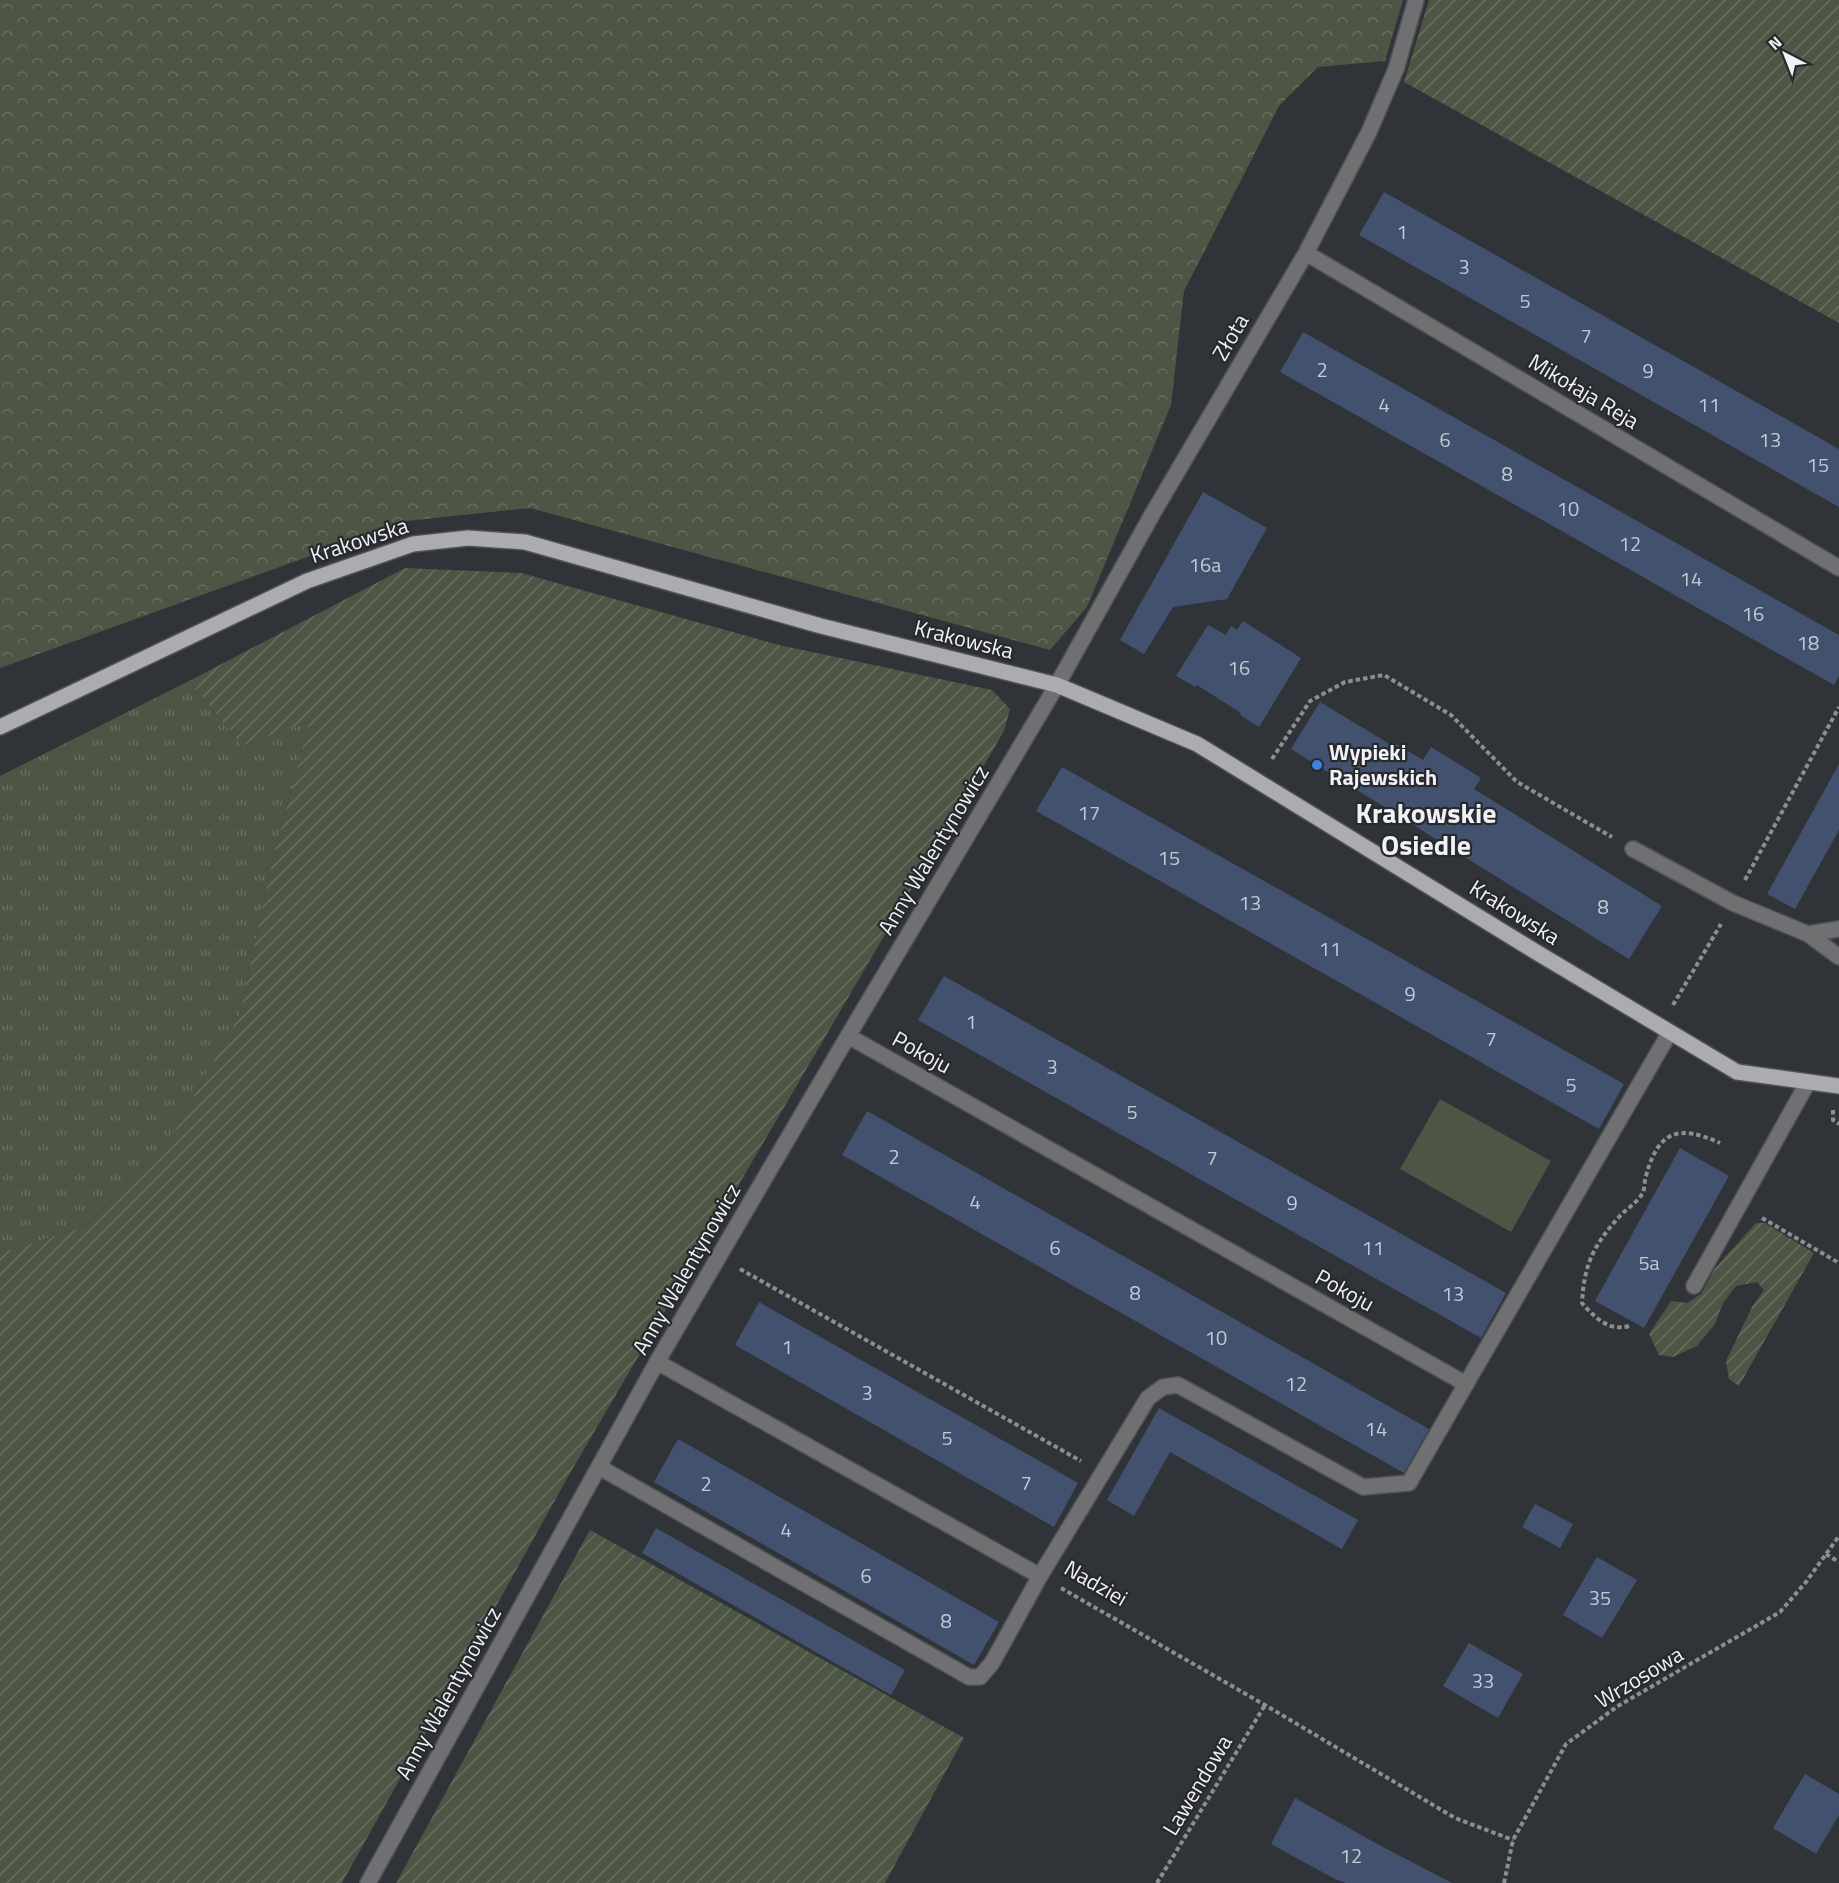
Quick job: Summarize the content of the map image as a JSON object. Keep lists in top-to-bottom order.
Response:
{
  "streets": {
    "main road": ["Krakowska"],
    "street": [
      "Złota",
      "Mikołaja Reja",
      "Anny Walentynowicz",
      "Pokoju",
      "Nadziei"
    ],
    "path": ["Wrzosowa", "Lawendowa"]
  },
  "crossings": [
    ["Złota", "Mikołaja Reja"],
    ["Złota", "Krakowska"],
    ["Złota", "Anny Walentynowicz"],
    ["Krakowska", "Anny Walentynowicz"],
    ["Anny Walentynowicz", "Pokoju"],
    ["Anny Walentynowicz", "Nadziei"],
    ["Nadziei", "Wrzosowa"],
    ["Nadziei", "Lawendowa"]
  ],
  "districts": ["Krakowskie Osiedle"],
  "places": ["Wypieki Rajewskich"],
  "house_numbers": [
    "1",
    "3",
    "5",
    "7",
    "2",
    "9",
    "4",
    "11",
    "6",
    "13",
    "15",
    "8",
    "10",
    "12",
    "16a",
    "14",
    "16",
    "18",
    "16",
    "17",
    "15",
    "13",
    "8",
    "11",
    "9",
    "1",
    "7",
    "3",
    "5",
    "5",
    "2",
    "7",
    "4",
    "9",
    "6",
    "11",
    "5a",
    "8",
    "13",
    "10",
    "1",
    "12",
    "3",
    "14",
    "5",
    "7",
    "2",
    "4",
    "6",
    "35",
    "8",
    "33",
    "12"
  ],
  "north": "top left"
}
